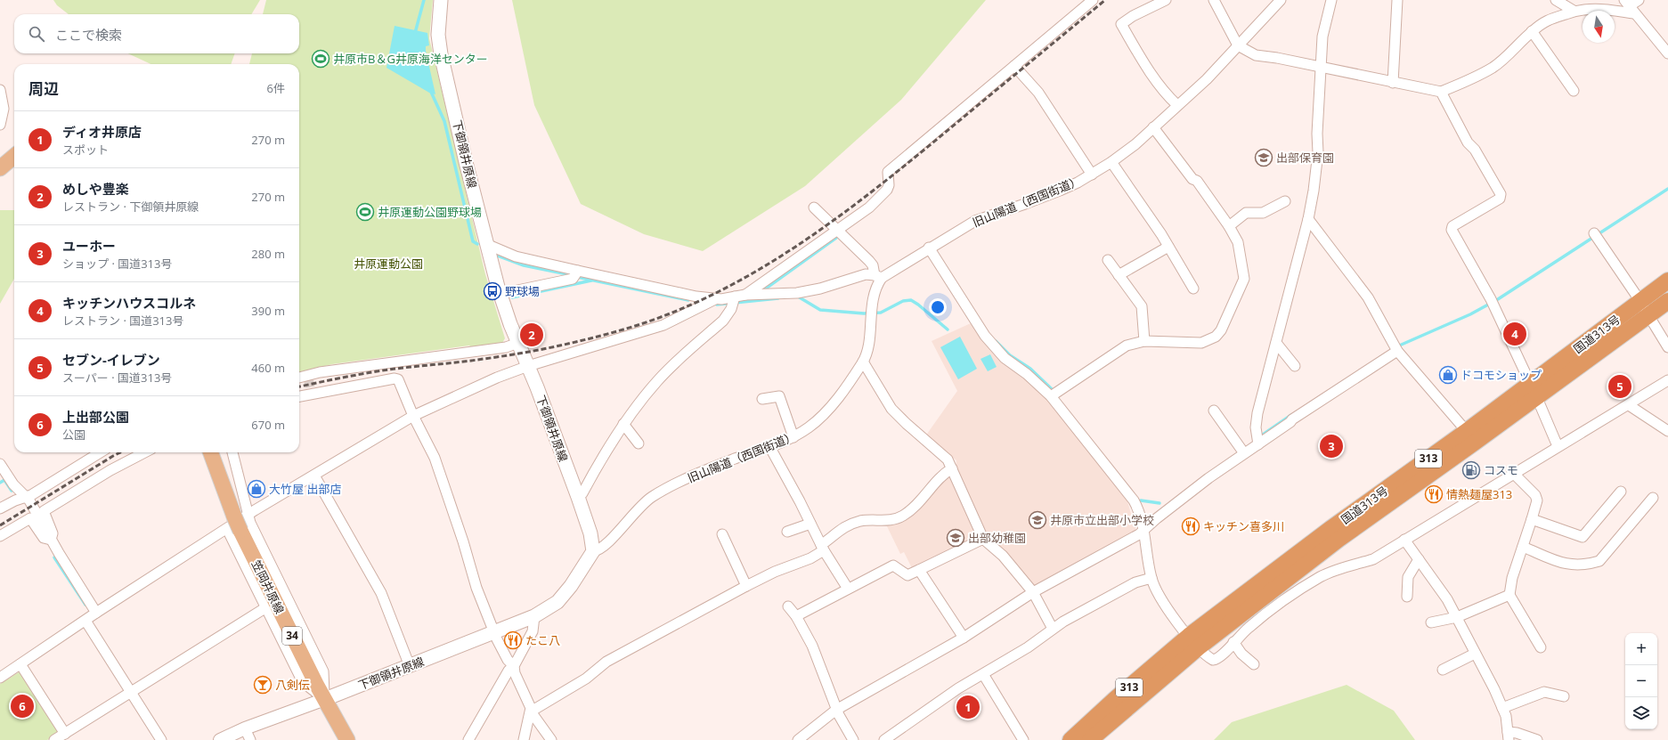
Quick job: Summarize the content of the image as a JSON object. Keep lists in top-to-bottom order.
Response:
{
  "streets": {
    "highway": ["国道313号", "313"],
    "main road": ["下御領井原線", "笠岡井原線", "34"],
    "street": ["旧山陽道（西国街道）"]
  },
  "crossings": [
    ["下御領井原線", "旧山陽道（西国街道）"],
    ["下御領井原線", "笠岡井原線"]
  ],
  "parks": ["井原運動公園"],
  "places": {
    "sports": ["井原市B＆G井原海洋センター", "井原運動公園野球場"],
    "school or university": ["出部保育園", "井原市立出部小学校", "出部幼稚園"],
    "bus stop": ["野球場"],
    "shop": ["ドコモショップ", "大竹屋 出部店"],
    "fuel station": ["コスモ"],
    "restaurant": ["情熱麺屋313", "キッチン喜多川", "たこ八"],
    "bar": ["八剣伝"]
  },
  "north": "bottom",
  "page": {
    "search": "ここで検索",
    "heading": ["周辺", "6件"],
    "list": [
      {
        "mark": "1",
        "name": "ディオ井原店",
        "note": "スポット",
        "value": "270 m"
      },
      {
        "mark": "2",
        "name": "めしや豊楽",
        "note": "レストラン · 下御領井原線",
        "value": "270 m"
      },
      {
        "mark": "3",
        "name": "ユーホー",
        "note": "ショップ · 国道313号",
        "value": "280 m"
      },
      {
        "mark": "4",
        "name": "キッチンハウスコルネ",
        "note": "レストラン · 国道313号",
        "value": "390 m"
      },
      {
        "mark": "5",
        "name": "セブン-イレブン",
        "note": "スーパー · 国道313号",
        "value": "460 m"
      },
      {
        "mark": "6",
        "name": "上出部公園",
        "note": "公園",
        "value": "670 m"
      }
    ],
    "pins": [
      "4",
      "2",
      "5",
      "3",
      "6",
      "1"
    ],
    "map_buttons": ["+", "−"]
  }
}
